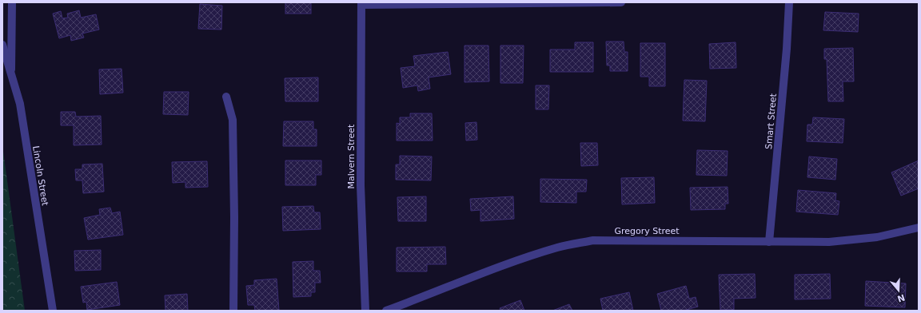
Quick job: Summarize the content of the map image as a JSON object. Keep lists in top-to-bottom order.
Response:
{
  "streets": {
    "street": [
      "Smart Street",
      "Malvern Street",
      "Lincoln Street",
      "Gregory Street"
    ]
  },
  "crossings": [
    ["Smart Street", "Gregory Street"]
  ],
  "north": "bottom"
}
